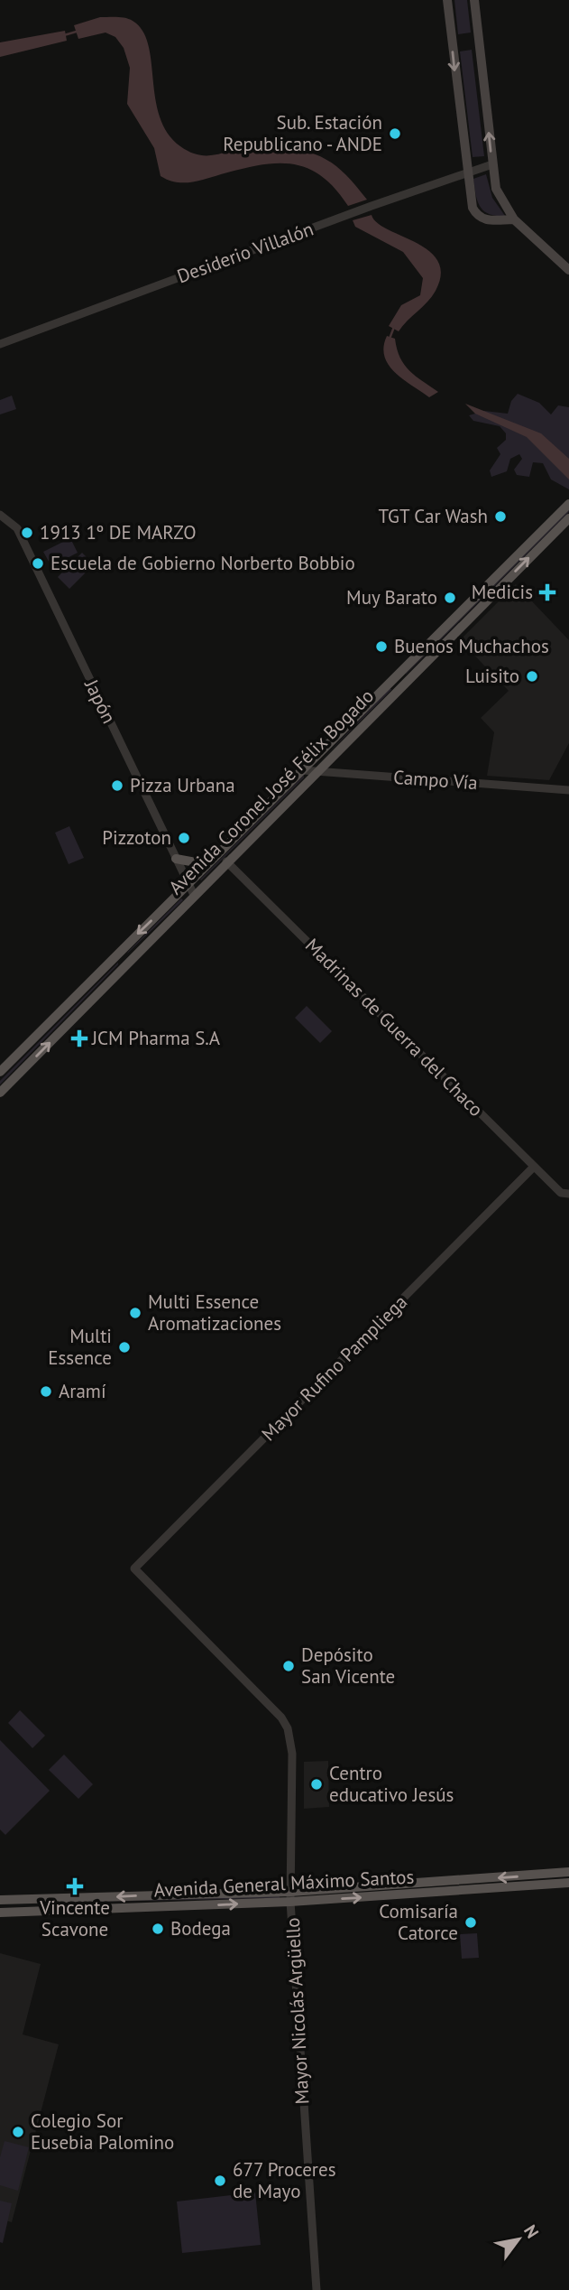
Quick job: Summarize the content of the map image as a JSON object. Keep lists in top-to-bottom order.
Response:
{
  "streets": {
    "main road": ["Avenida Coronel José Félix Bogado", "Avenida General Máximo Santos"],
    "street": [
      "Desiderio Villalón",
      "Japón",
      "Campo Vía",
      "Madrinas de Guerra del Chaco",
      "Mayor Rufino Pampliega",
      "Mayor Nicolás Argüello"
    ]
  },
  "crossings": [
    ["Japón", "Avenida Coronel José Félix Bogado"],
    ["Campo Vía", "Avenida Coronel José Félix Bogado"],
    ["Avenida Coronel José Félix Bogado", "Madrinas de Guerra del Chaco"],
    ["Madrinas de Guerra del Chaco", "Mayor Rufino Pampliega"],
    ["Mayor Rufino Pampliega", "Mayor Nicolás Argüello"],
    ["Avenida General Máximo Santos", "Mayor Nicolás Argüello"]
  ],
  "places": {
    "other": [
      "Sub. Estación Republicano - ANDE",
      "TGT Car Wash",
      "1913 1º DE MARZO",
      "Escuela de Gobierno Norberto Bobbio",
      "Muy Barato",
      "Buenos Muchachos",
      "Luisito",
      "Pizza Urbana",
      "Pizzoton",
      "Multi Essence Aromatizaciones",
      "Multi Essence",
      "Aramí",
      "Depósito San Vicente",
      "Centro educativo Jesús",
      "Comisaría Catorce",
      "Bodega",
      "Colegio Sor Eusebia Palomino",
      "677 Proceres de Mayo"
    ],
    "health": ["Medicis", "JCM Pharma S.A", "Vincente Scavone"]
  },
  "north": "top right"
}
